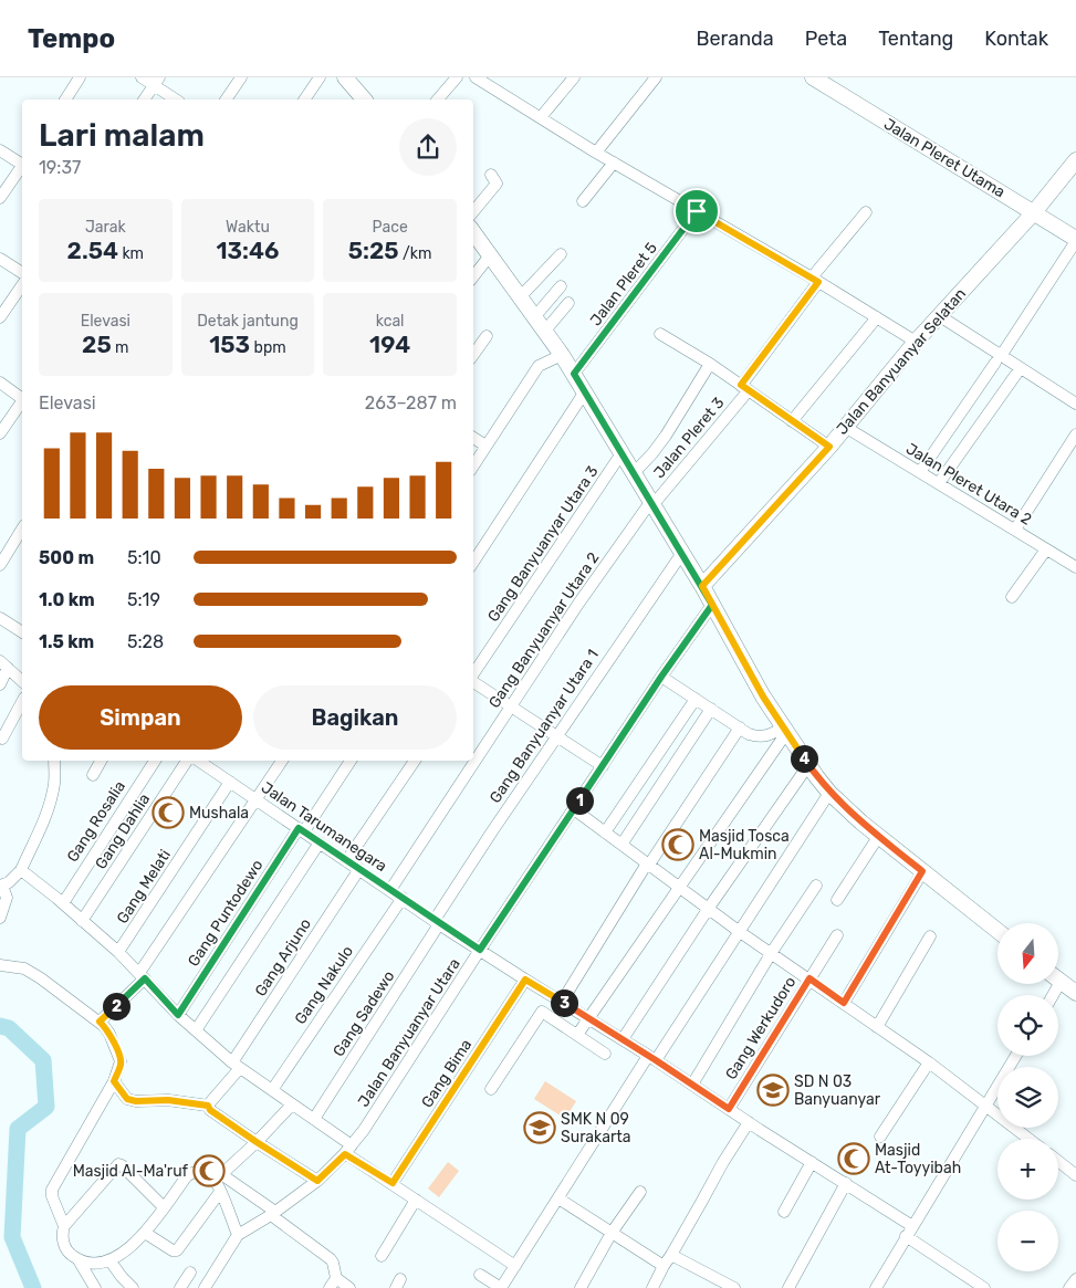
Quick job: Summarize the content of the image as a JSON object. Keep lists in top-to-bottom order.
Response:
{
  "streets": {
    "main road": ["Jalan Pleret Utama", "Jalan Banyuanyar Selatan"],
    "street": [
      "Jalan Pleret 5",
      "Jalan Pleret 3",
      "Jalan Pleret Utara 2",
      "Gang Banyuanyar Utara 3",
      "Gang Banyuanyar Utara 2",
      "Gang Banyuanyar Utara 1",
      "Gang Rosalia",
      "Jalan Tarumanegara",
      "Gang Dahlia",
      "Gang Melati",
      "Gang Puntodewo",
      "Gang Arjuno",
      "Gang Nakulo",
      "Gang Sadewo",
      "Gang Werkudoro",
      "Jalan Banyuanyar Utara",
      "Gang Bima"
    ]
  },
  "crossings": [
    ["Jalan Pleret Utama", "Jalan Banyuanyar Selatan"],
    ["Jalan Banyuanyar Selatan", "Jalan Pleret Utara 2"],
    ["Jalan Pleret 3", "Gang Banyuanyar Utara 2"],
    ["Gang Banyuanyar Utara 2", "Jalan Tarumanegara"],
    ["Gang Banyuanyar Utara 1", "Jalan Tarumanegara"],
    ["Gang Banyuanyar Utara 1", "Gang Sadewo"],
    ["Jalan Tarumanegara", "Gang Melati"],
    ["Jalan Tarumanegara", "Gang Puntodewo"],
    ["Jalan Tarumanegara", "Gang Arjuno"],
    ["Jalan Tarumanegara", "Gang Nakulo"],
    ["Jalan Tarumanegara", "Gang Sadewo"],
    ["Jalan Tarumanegara", "Gang Werkudoro"],
    ["Jalan Tarumanegara", "Jalan Banyuanyar Utara"],
    ["Jalan Tarumanegara", "Gang Bima"]
  ],
  "places": {
    "mosque": [
      "Mushala",
      "Masjid Tosca Al-Mukmin",
      "Masjid At-Toyyibah",
      "Masjid Al-Ma'ruf"
    ],
    "school or university": ["SD N 03 Banyuanyar", "SMK N 09 Surakarta"]
  },
  "north": "bottom",
  "page": {
    "header": "Tempo",
    "nav": [
      "Beranda",
      "Peta",
      "Tentang",
      "Kontak"
    ],
    "heading": ["Lari malam", "19:37"],
    "stats": [
      ["Jarak", "2.54 km"],
      ["Waktu", "13:46"],
      ["Pace", "5:25 /km"],
      ["Elevasi", "25 m"],
      ["Detak jantung", "153 bpm"],
      ["kcal", "194"]
    ],
    "chart": ["Elevasi", "263–287 m"],
    "list": [
      {
        "name": "500 m",
        "note": "5:10"
      },
      {
        "name": "1.0 km",
        "note": "5:19"
      },
      {
        "name": "1.5 km",
        "note": "5:28"
      }
    ],
    "buttons": ["Simpan", "Bagikan"],
    "pins": [
      "4",
      "1",
      "3",
      "2"
    ],
    "map_buttons": ["+", "−"]
  }
}
